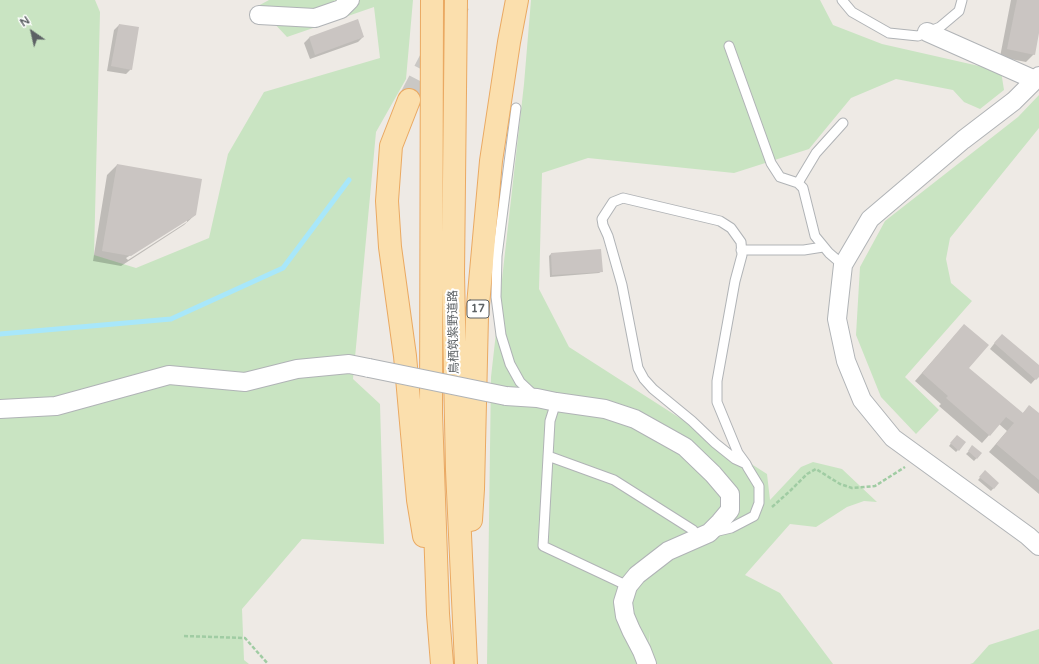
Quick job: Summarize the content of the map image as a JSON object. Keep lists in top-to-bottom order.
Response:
{
  "streets": {
    "main road": ["17", "鳥栖筑紫野道路"]
  },
  "crossings": [
    ["17", "鳥栖筑紫野道路"]
  ],
  "north": "top left"
}
